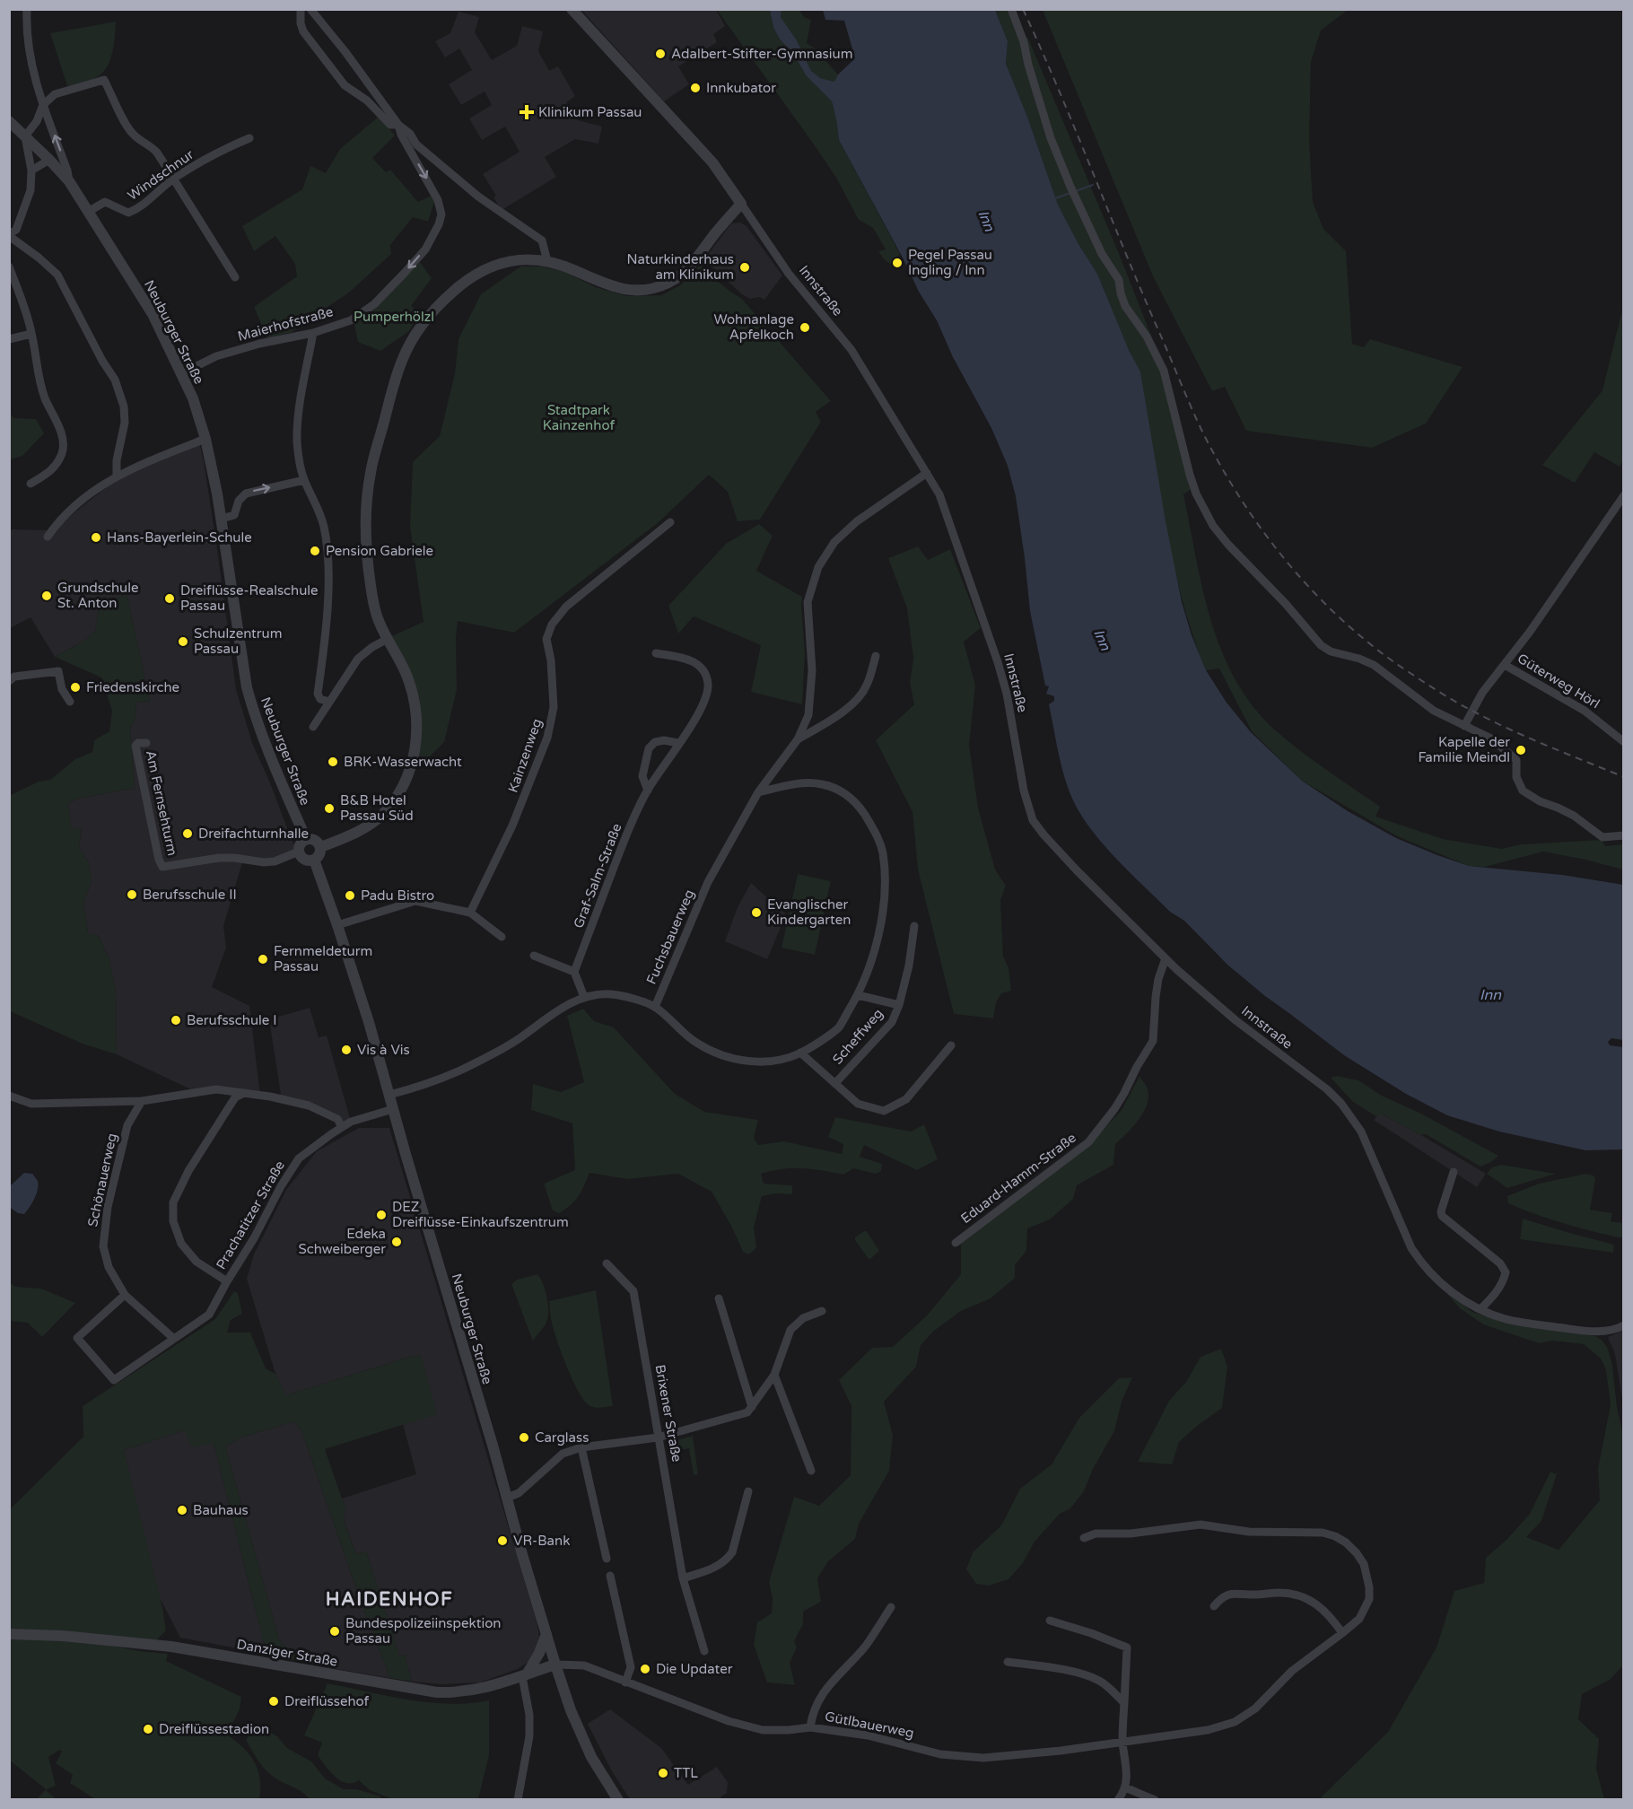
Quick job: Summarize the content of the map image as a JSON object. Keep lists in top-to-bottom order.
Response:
{
  "streets": {
    "street": [
      "Windschnur",
      "Innstraße",
      "Maierhofstraße",
      "Neuburger Straße",
      "Güterweg Hörl",
      "Kainzenweg",
      "Am Fernsehturm",
      "Graf-Salm-Straße",
      "Fuchsbauerweg",
      "Scheffweg",
      "Eduard-Hamm-Straße",
      "Schönauerweg",
      "Prachatitzer Straße",
      "Brixener Straße",
      "Danziger Straße",
      "Gütlbauerweg"
    ]
  },
  "crossings": [
    ["Windschnur", "Neuburger Straße"],
    ["Innstraße", "Fuchsbauerweg"],
    ["Innstraße", "Eduard-Hamm-Straße"],
    ["Maierhofstraße", "Neuburger Straße"],
    ["Neuburger Straße", "Am Fernsehturm"],
    ["Neuburger Straße", "Fuchsbauerweg"],
    ["Neuburger Straße", "Prachatitzer Straße"],
    ["Neuburger Straße", "Danziger Straße"],
    ["Neuburger Straße", "Gütlbauerweg"],
    ["Schönauerweg", "Prachatitzer Straße"],
    ["Danziger Straße", "Gütlbauerweg"]
  ],
  "districts": ["HAIDENHOF"],
  "water": ["Inn"],
  "parks": ["Pumperhölzl", "Stadtpark Kainzenhof"],
  "places": {
    "other": [
      "Adalbert-Stifter-Gymnasium",
      "Innkubator",
      "Pegel Passau Ingling / Inn",
      "Naturkinderhaus am Klinikum",
      "Wohnanlage Apfelkoch",
      "Hans-Bayerlein-Schule",
      "Pension Gabriele",
      "Grundschule St. Anton",
      "Dreiflüsse-Realschule Passau",
      "Schulzentrum Passau",
      "Friedenskirche",
      "Kapelle der Familie Meindl",
      "BRK-Wasserwacht",
      "B&B Hotel Passau Süd",
      "Dreifachturnhalle",
      "Berufsschule II",
      "Padu Bistro",
      "Evanglischer Kindergarten",
      "Fernmeldeturm Passau",
      "Berufsschule I",
      "Vis à Vis",
      "DEZ Dreiflüsse-Einkaufszentrum",
      "Edeka Schweiberger",
      "Carglass",
      "Bauhaus",
      "VR-Bank",
      "Bundespolizeiinspektion Passau",
      "Die Updater",
      "Dreiflüssehof",
      "Dreiflüssestadion",
      "TTL"
    ],
    "health": ["Klinikum Passau"]
  }
}
